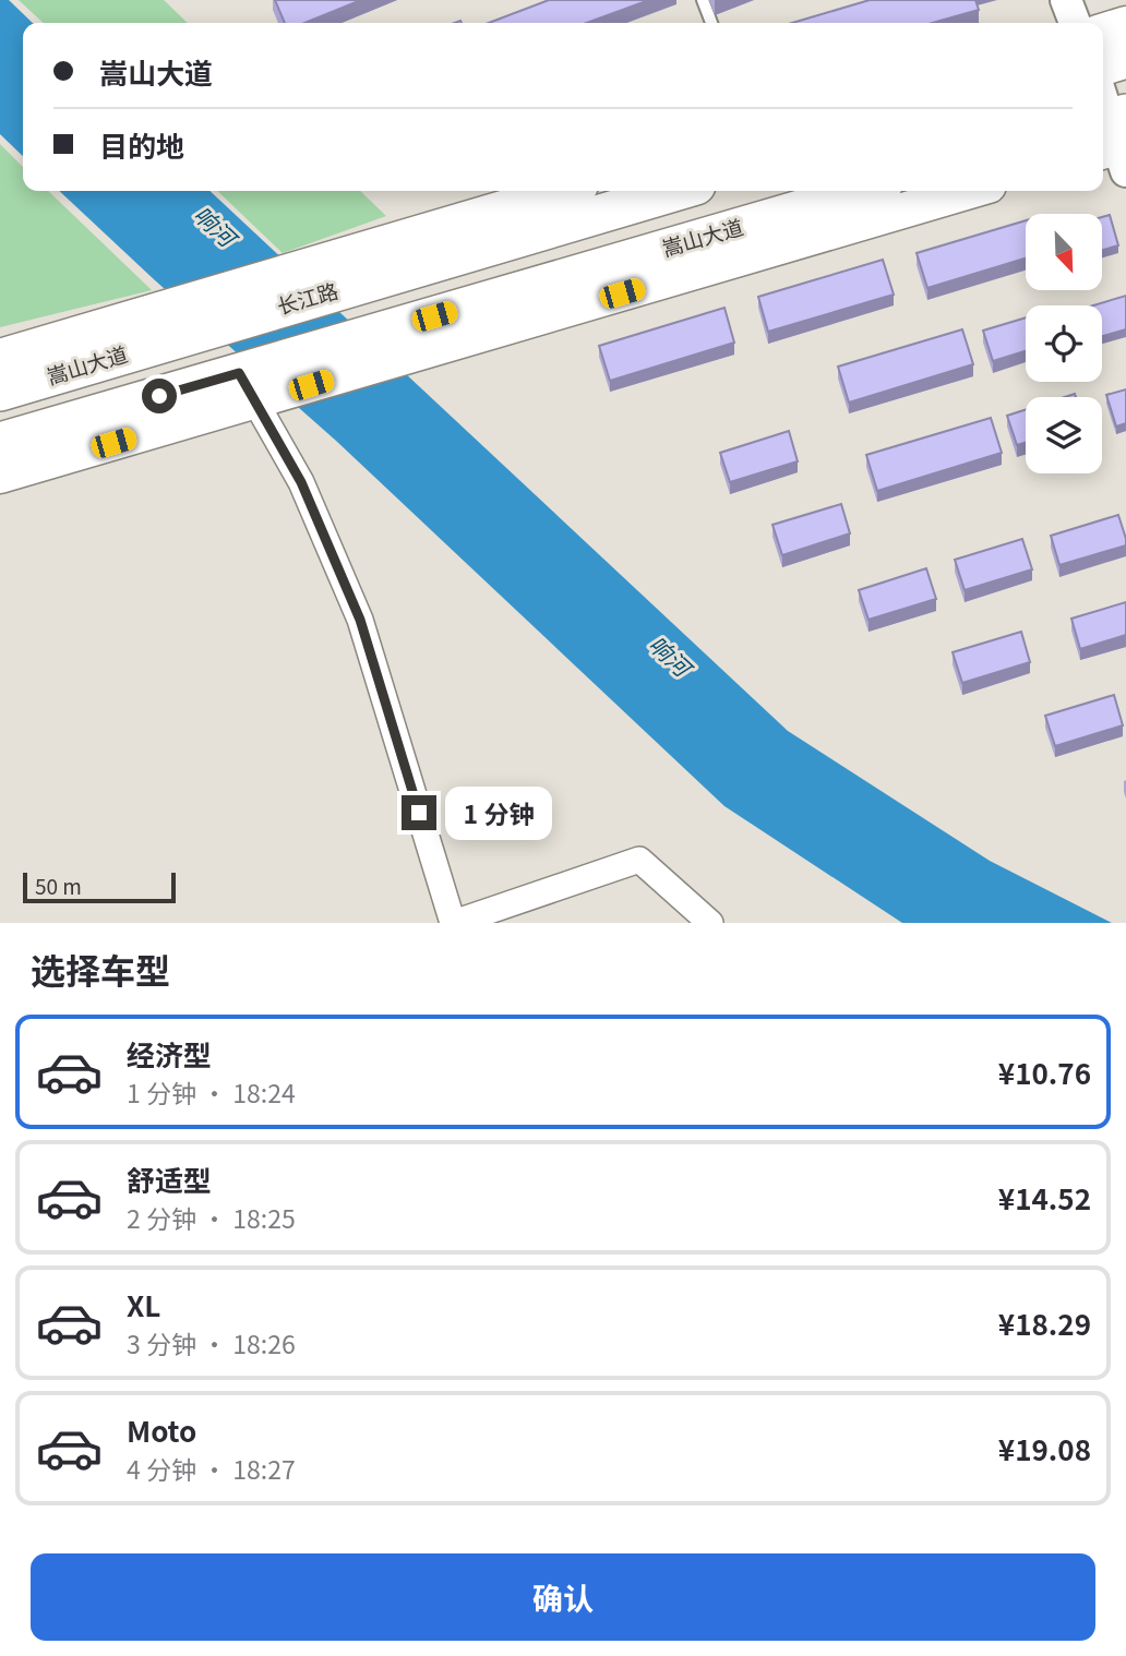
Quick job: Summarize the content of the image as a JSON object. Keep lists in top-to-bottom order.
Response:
{
  "streets": {
    "main road": ["嵩山大道", "长江路"]
  },
  "crossings": [
    ["嵩山大道", "长江路"]
  ],
  "water": ["响河"],
  "scale_bar": "50 m",
  "north": "bottom right",
  "page": {
    "banner": ["嵩山大道", "目的地"],
    "bubble": "1 分钟",
    "scale": "50 m",
    "heading": "选择车型",
    "list": [
      {
        "name": "经济型",
        "note": "1 分钟 · 18:24",
        "value": "¥10.76"
      },
      {
        "name": "舒适型",
        "note": "2 分钟 · 18:25",
        "value": "¥14.52"
      },
      {
        "name": "XL",
        "note": "3 分钟 · 18:26",
        "value": "¥18.29"
      },
      {
        "name": "Moto",
        "note": "4 分钟 · 18:27",
        "value": "¥19.08"
      }
    ],
    "buttons": "确认"
  }
}
